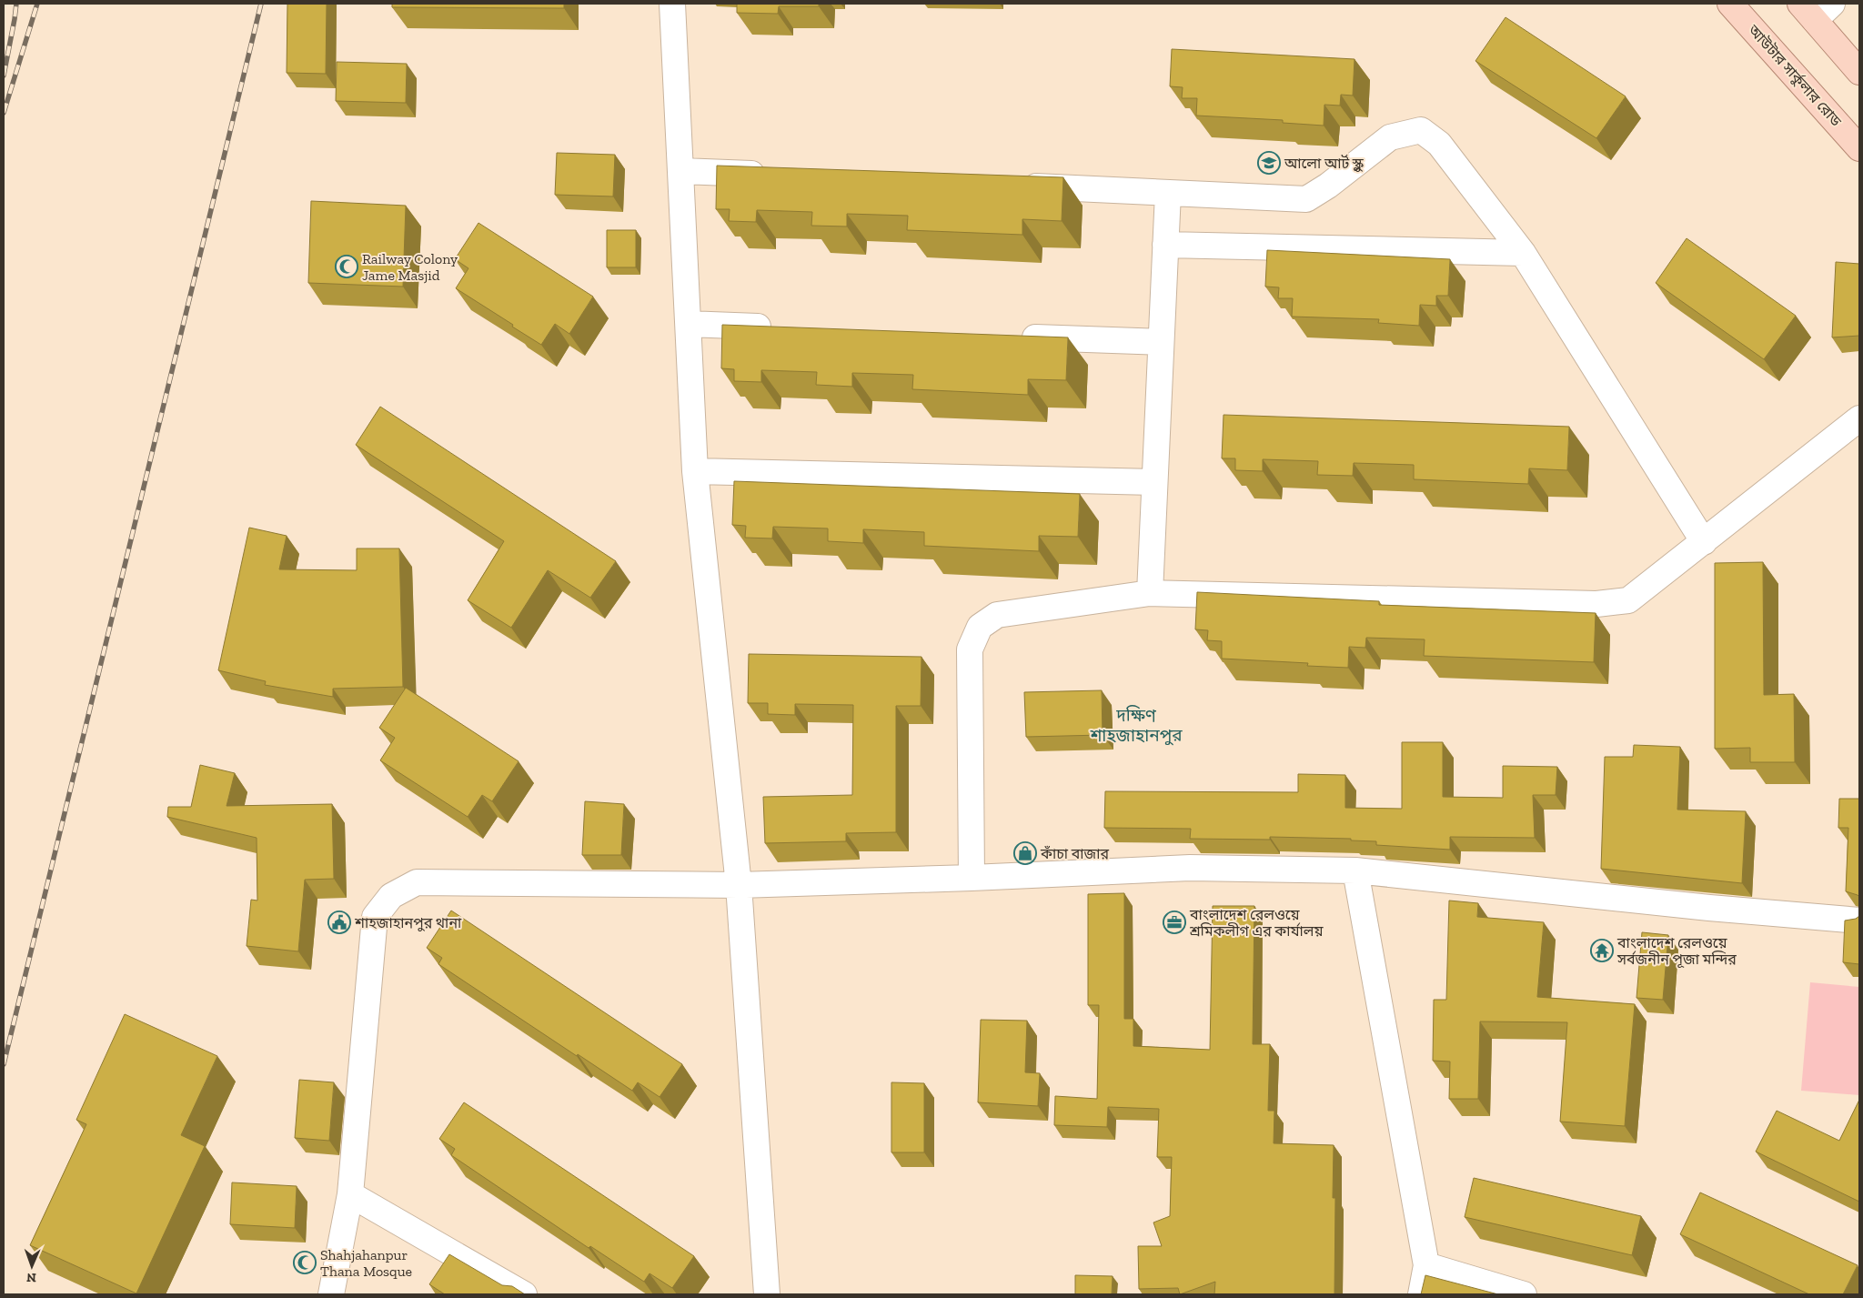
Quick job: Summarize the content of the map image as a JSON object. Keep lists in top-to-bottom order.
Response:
{
  "streets": {
    "main road": ["আউটার সার্কুলার রোড"]
  },
  "districts": ["দক্ষিণ শাহজাহানপুর"],
  "places": {
    "school or university": ["আলো আর্ট স্কুল"],
    "mosque": ["Railway Colony Jame Masjid", "Shahjahanpur Thana Mosque"],
    "shop": ["কাঁচা বাজার"],
    "public building": ["শাহজাহানপুর থানা"],
    "office": ["বাংলাদেশ রেলওয়ে শ্রমিকলীগ এর কার্যালয়"],
    "temple": ["বাংলাদেশ রেলওয়ে সর্বজনীন পূজা মন্দির"]
  },
  "north": "bottom"
}
